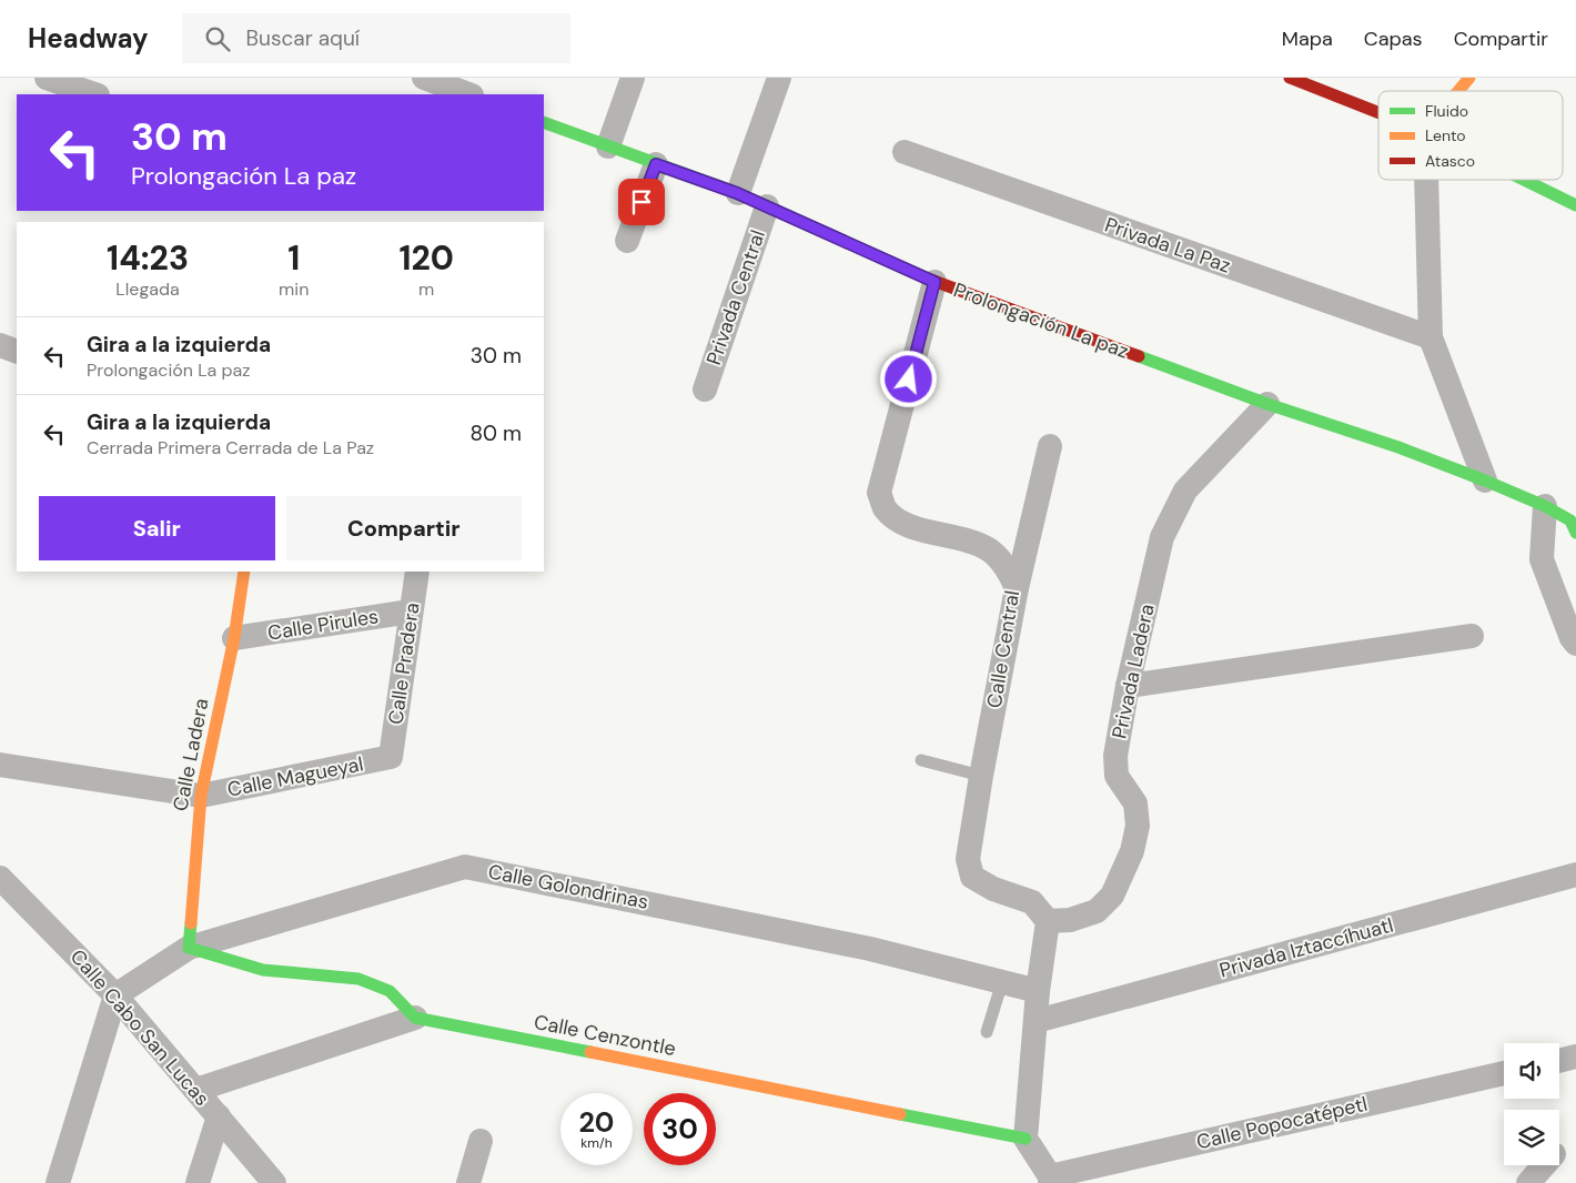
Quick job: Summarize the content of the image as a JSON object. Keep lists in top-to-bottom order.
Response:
{
  "streets": {
    "street": [
      "Privada La Paz",
      "Privada Central",
      "Prolongación La paz",
      "Calle Pirules",
      "Calle Central",
      "Calle Pradera",
      "Privada Ladera",
      "Calle Ladera",
      "Calle Magueyal",
      "Calle Golondrinas",
      "Privada Iztaccíhuatl",
      "Calle Cabo San Lucas",
      "Calle Cenzontle",
      "Calle Popocatépetl"
    ]
  },
  "crossings": [
    ["Privada Central", "Prolongación La paz"],
    ["Prolongación La paz", "Calle Central"],
    ["Prolongación La paz", "Privada Ladera"],
    ["Calle Pirules", "Calle Pradera"],
    ["Calle Pirules", "Calle Ladera"],
    ["Calle Central", "Privada Ladera"],
    ["Calle Pradera", "Calle Magueyal"],
    ["Calle Ladera", "Calle Magueyal"],
    ["Calle Ladera", "Calle Golondrinas"],
    ["Calle Golondrinas", "Calle Cabo San Lucas"]
  ],
  "legend": ["Fluido", "Lento", "Atasco"],
  "page": {
    "header": "Headway",
    "search": "Buscar aquí",
    "nav": ["Mapa", "Capas", "Compartir"],
    "turn": ["30 m", "Prolongación La paz"],
    "eta": [
      "14:23",
      "Llegada",
      "1",
      "min",
      "120",
      "m"
    ],
    "list": [
      {
        "name": "Gira a la izquierda",
        "note": "Prolongación La paz",
        "value": "30 m"
      },
      {
        "name": "Gira a la izquierda",
        "note": "Cerrada Primera Cerrada de La Paz",
        "value": "80 m"
      }
    ],
    "buttons": ["Salir", "Compartir"],
    "speed": "20 km/h",
    "limit": "30"
  }
}
